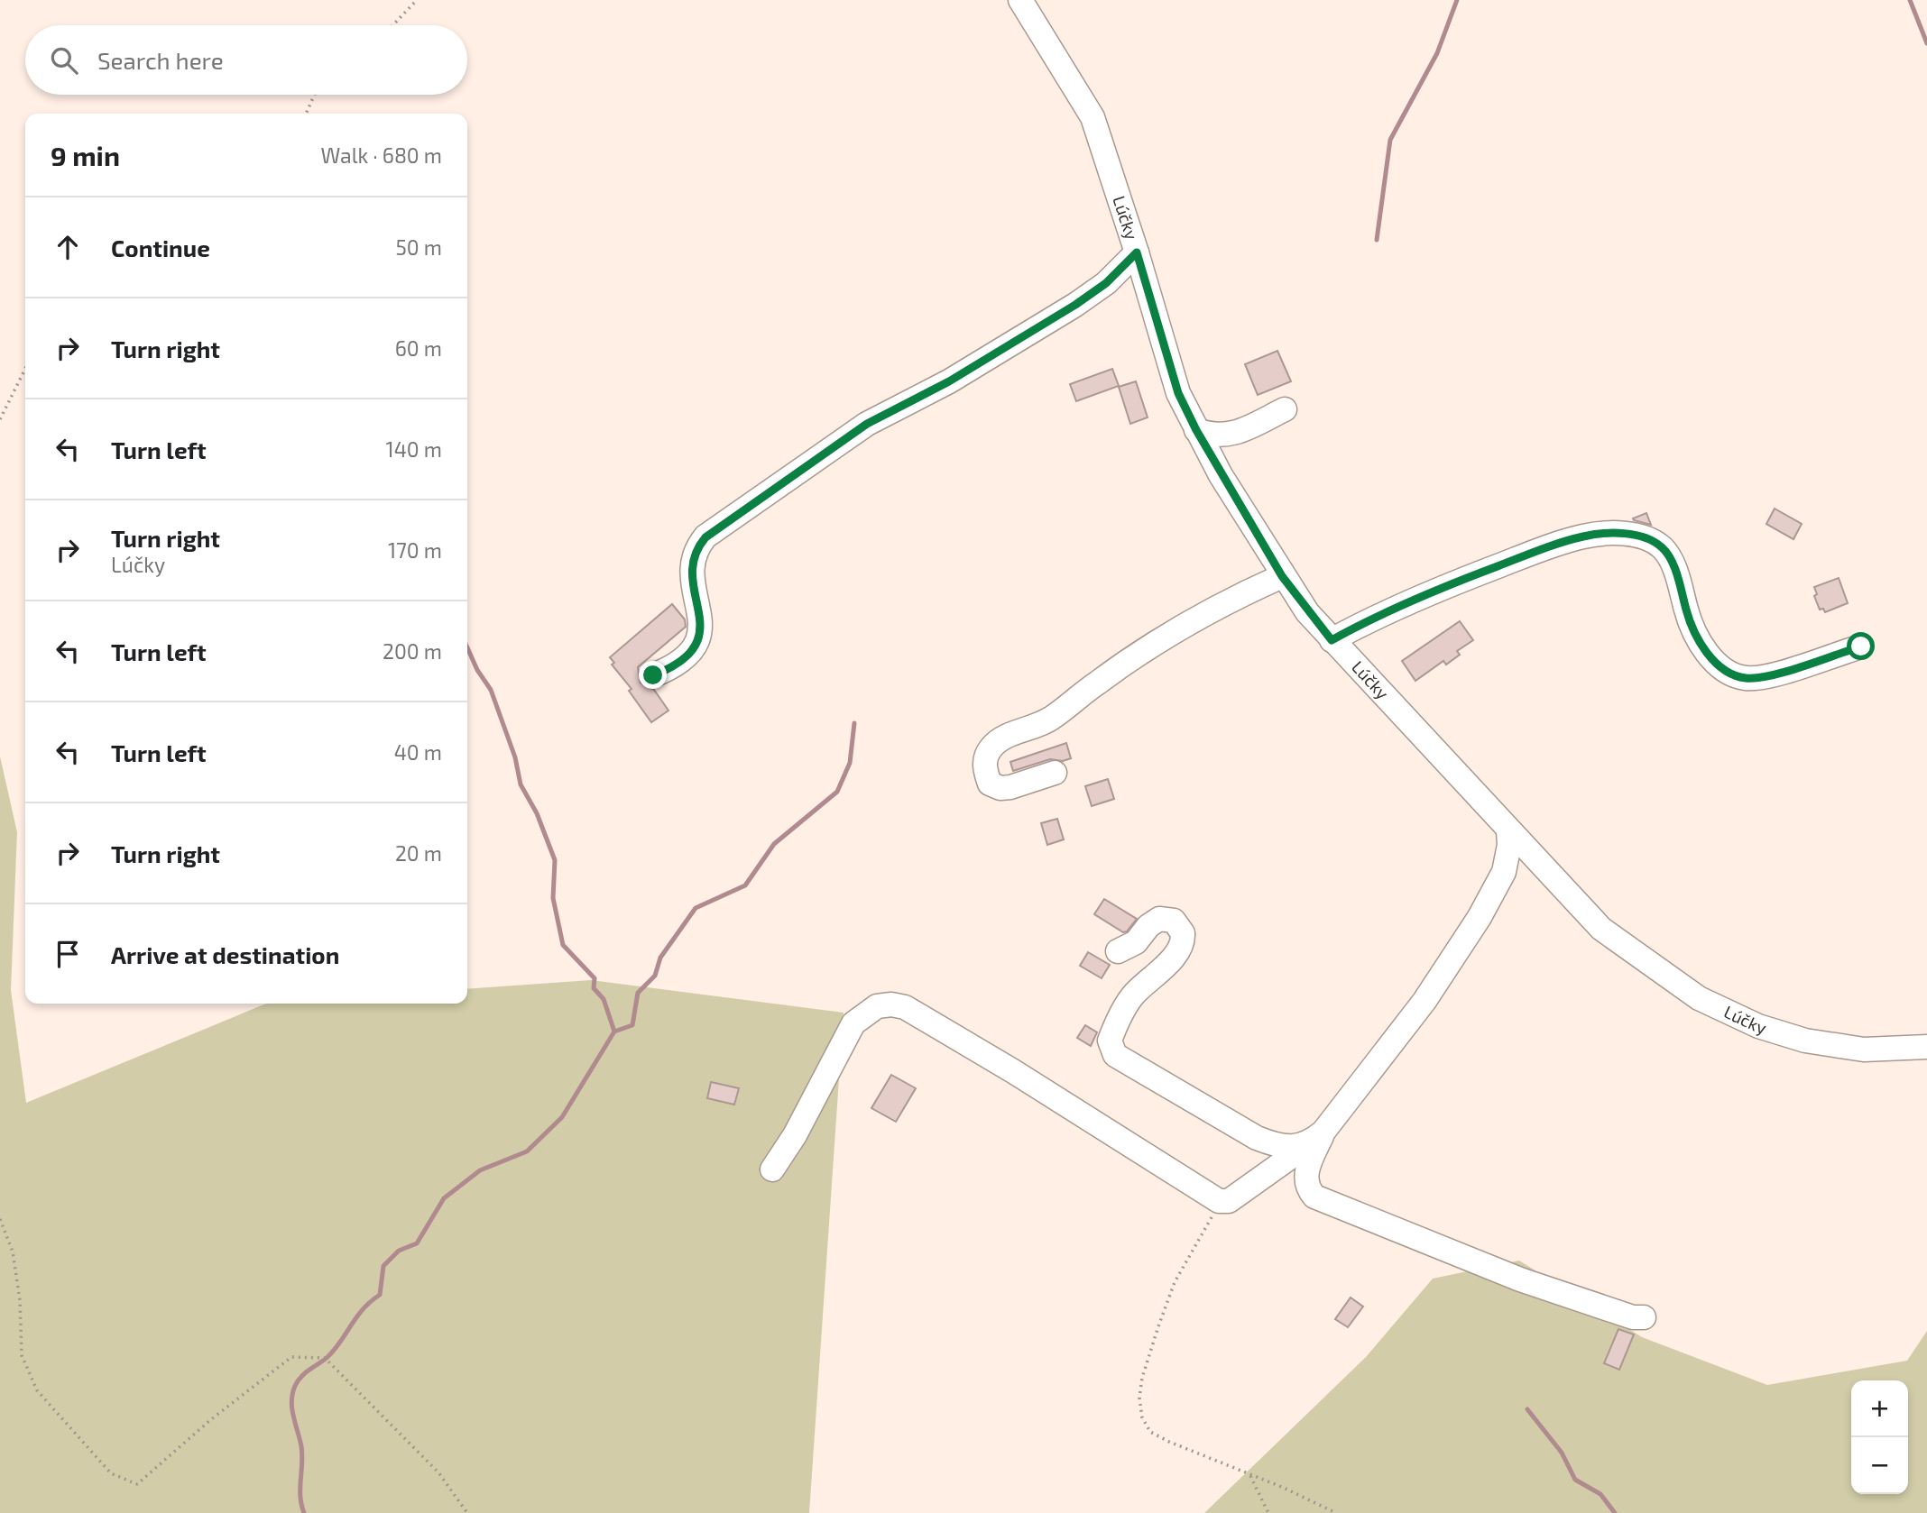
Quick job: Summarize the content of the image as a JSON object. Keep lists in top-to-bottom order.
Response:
{
  "streets": {
    "street": ["Lúčky"]
  },
  "page": {
    "search": "Search here",
    "heading": ["9 min", "Walk · 680 m"],
    "list": [
      ["Continue", "50 m"],
      ["Turn right", "60 m"],
      ["Turn left", "140 m"],
      ["Turn right", "Lúčky", "170 m"],
      ["Turn left", "200 m"],
      ["Turn left", "40 m"],
      ["Turn right", "20 m"],
      "Arrive at destination"
    ],
    "map_buttons": ["+", "−"]
  }
}
